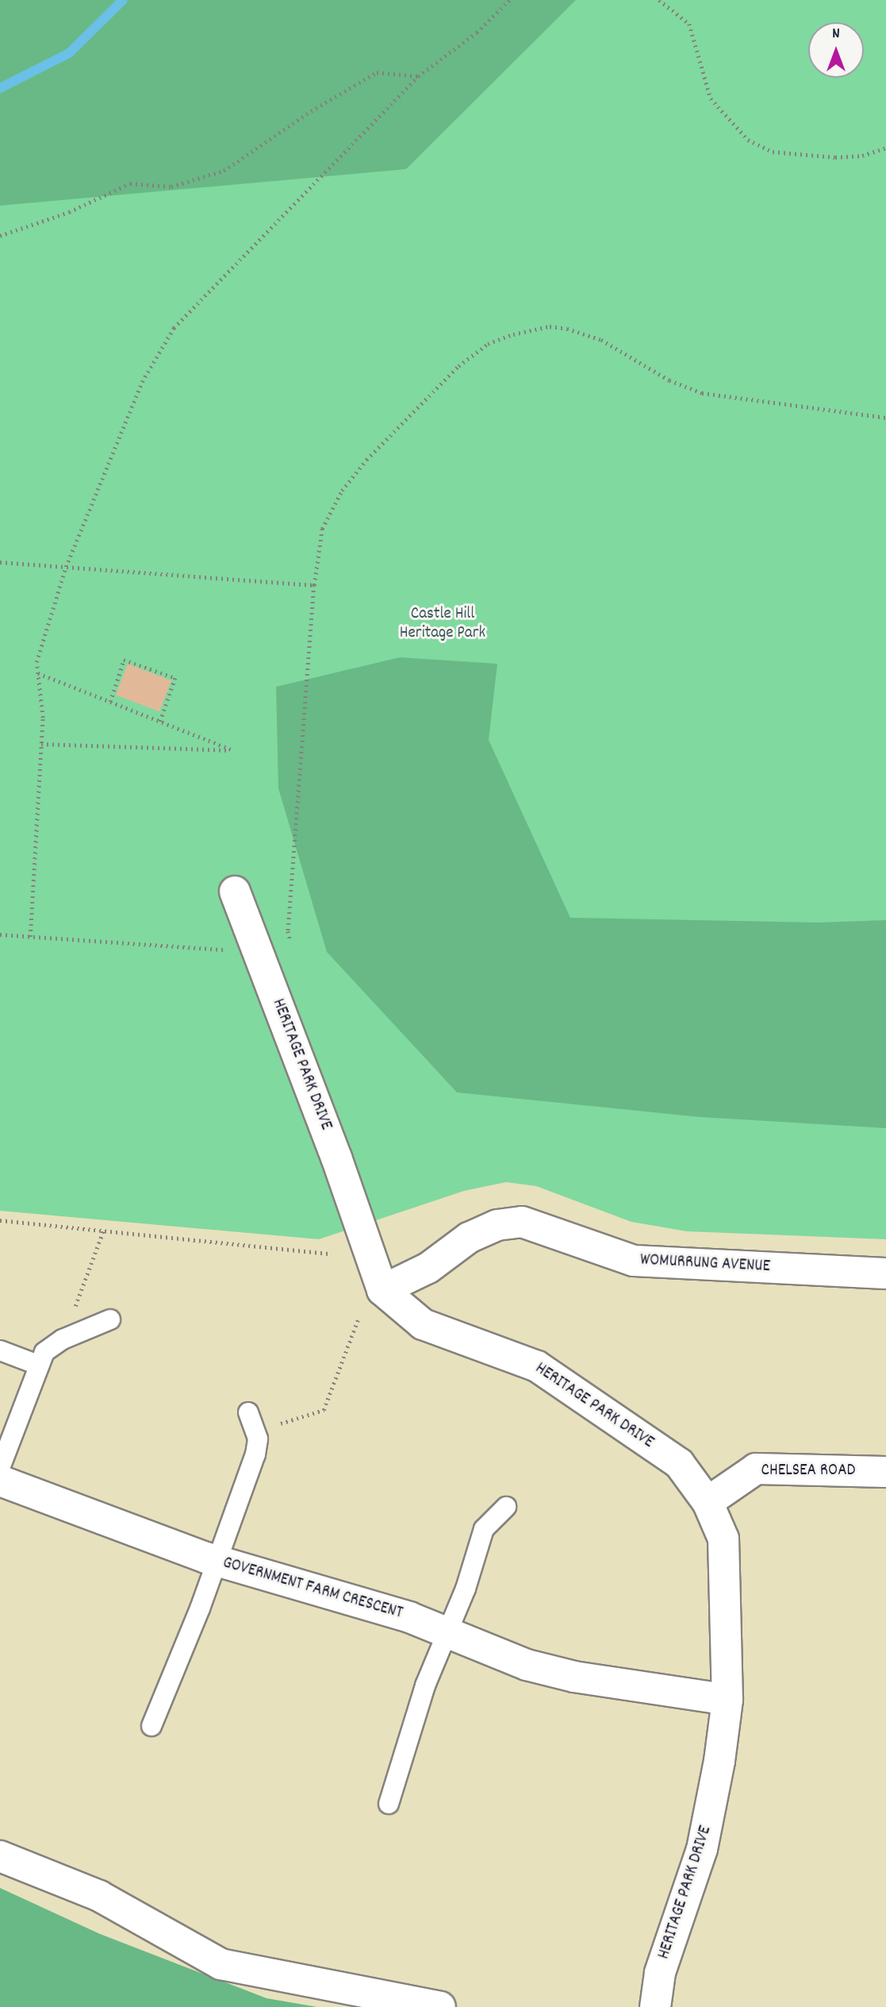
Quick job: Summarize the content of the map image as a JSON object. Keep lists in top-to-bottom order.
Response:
{
  "streets": {
    "street": [
      "HERITAGE PARK DRIVE",
      "WOMURRUNG AVENUE",
      "CHELSEA ROAD",
      "GOVERNMENT FARM CRESCENT"
    ]
  },
  "crossings": [
    ["HERITAGE PARK DRIVE", "WOMURRUNG AVENUE"],
    ["HERITAGE PARK DRIVE", "CHELSEA ROAD"],
    ["HERITAGE PARK DRIVE", "GOVERNMENT FARM CRESCENT"]
  ],
  "parks": ["Castle Hill Heritage Park"],
  "north": "top"
}
